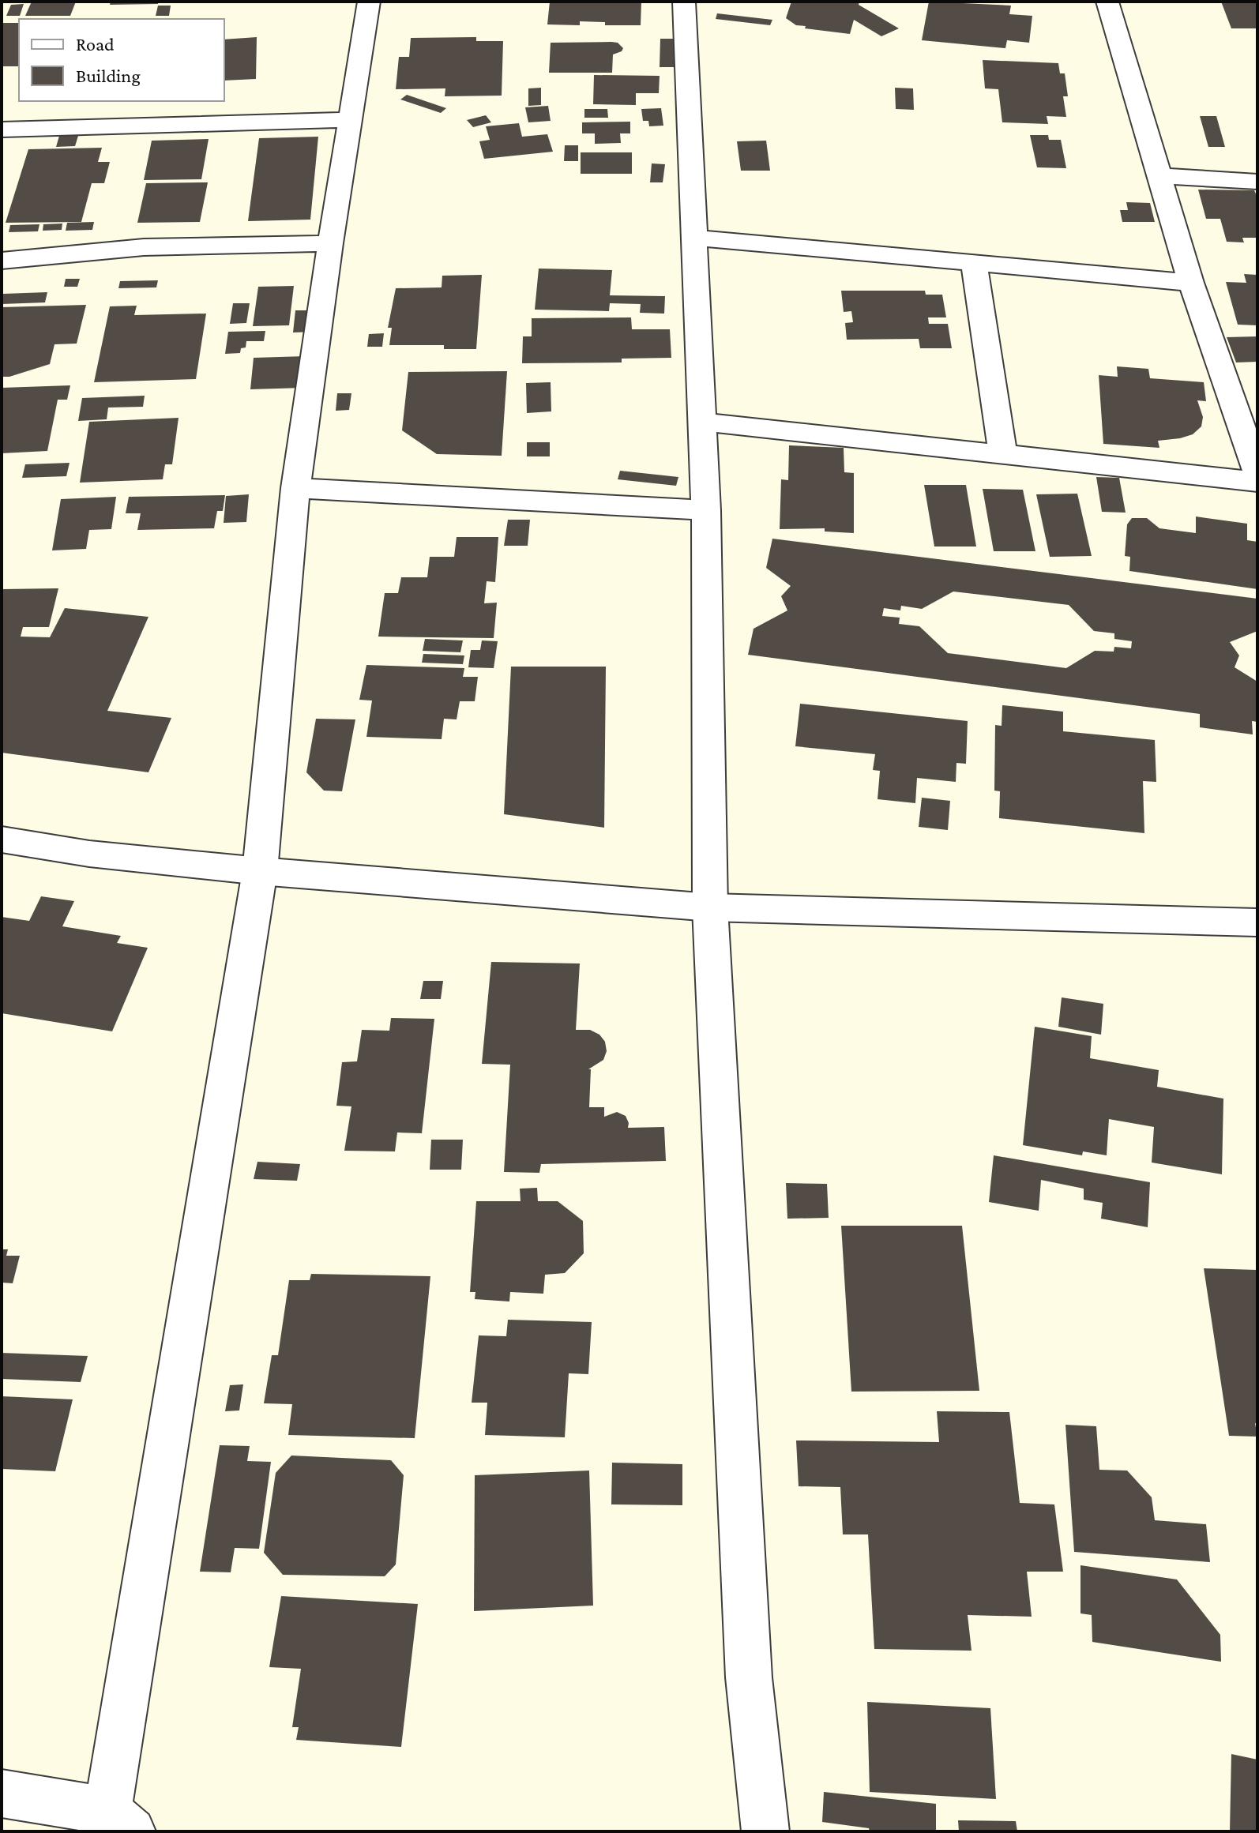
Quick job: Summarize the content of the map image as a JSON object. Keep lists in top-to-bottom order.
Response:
{
  "legend": ["Road", "Building"]
}
